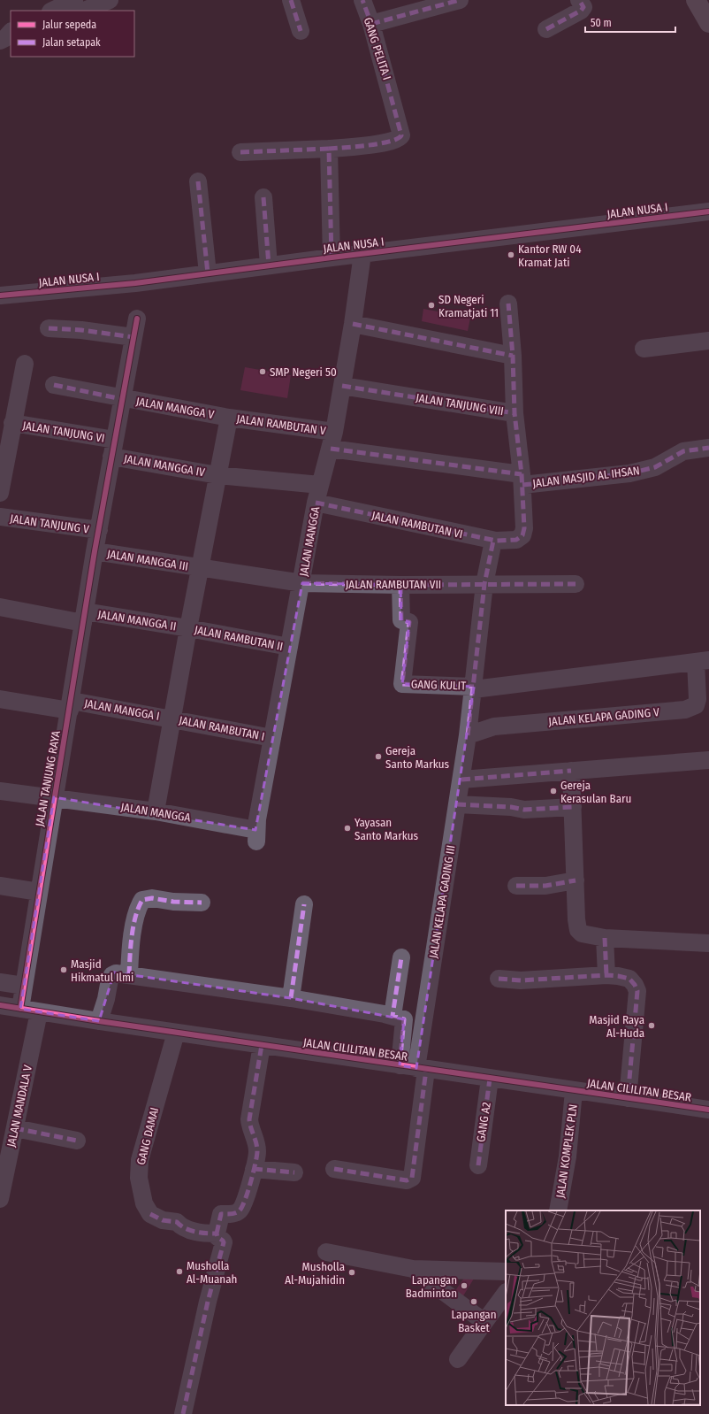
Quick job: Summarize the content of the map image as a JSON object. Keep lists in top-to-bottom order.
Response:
{
  "streets": {
    "street": [
      "GANG PELITA I",
      "JALAN NUSA I",
      "JALAN TANJUNG VIII",
      "JALAN MANGGA V",
      "JALAN RAMBUTAN V",
      "JALAN TANJUNG VI",
      "JALAN MANGGA IV",
      "JALAN MASJID AL IHSAN",
      "JALAN TANJUNG V",
      "JALAN RAMBUTAN VI",
      "JALAN MANGGA",
      "JALAN MANGGA III",
      "JALAN RAMBUTAN VII",
      "JALAN MANGGA II",
      "JALAN RAMBUTAN II",
      "GANG KULIT",
      "JALAN MANGGA I",
      "JALAN KELAPA GADING V",
      "JALAN RAMBUTAN I",
      "JALAN TANJUNG RAYA",
      "JALAN KELAPA GADING III",
      "JALAN CILILITAN BESAR",
      "JALAN MANDALA V",
      "GANG A2",
      "GANG DAMAI",
      "JALAN KOMPLEK PLN"
    ]
  },
  "crossings": [
    ["JALAN NUSA I", "JALAN MANGGA"],
    ["JALAN TANJUNG VIII", "JALAN MASJID AL IHSAN"],
    ["JALAN TANJUNG VIII", "JALAN RAMBUTAN VI"],
    ["JALAN TANJUNG VIII", "JALAN MANGGA"],
    ["JALAN MANGGA V", "JALAN RAMBUTAN V"],
    ["JALAN MANGGA V", "JALAN TANJUNG RAYA"],
    ["JALAN RAMBUTAN V", "JALAN MANGGA"],
    ["JALAN TANJUNG VI", "JALAN MANGGA IV"],
    ["JALAN TANJUNG VI", "JALAN TANJUNG RAYA"],
    ["JALAN MANGGA IV", "JALAN MANGGA"],
    ["JALAN MANGGA IV", "JALAN TANJUNG RAYA"],
    ["JALAN MASJID AL IHSAN", "JALAN MANGGA"],
    ["JALAN TANJUNG V", "JALAN TANJUNG RAYA"],
    ["JALAN RAMBUTAN VI", "JALAN MANGGA"],
    ["JALAN RAMBUTAN VI", "JALAN KELAPA GADING III"],
    ["JALAN MANGGA", "JALAN MANGGA III"],
    ["JALAN MANGGA", "JALAN RAMBUTAN VII"],
    ["JALAN MANGGA", "JALAN RAMBUTAN II"],
    ["JALAN MANGGA", "JALAN RAMBUTAN I"],
    ["JALAN MANGGA", "JALAN TANJUNG RAYA"],
    ["JALAN MANGGA III", "JALAN RAMBUTAN VII"],
    ["JALAN MANGGA III", "JALAN TANJUNG RAYA"],
    ["JALAN RAMBUTAN VII", "GANG KULIT"],
    ["JALAN RAMBUTAN VII", "JALAN KELAPA GADING III"],
    ["JALAN MANGGA II", "JALAN RAMBUTAN II"],
    ["JALAN MANGGA II", "JALAN TANJUNG RAYA"],
    ["GANG KULIT", "JALAN KELAPA GADING V"],
    ["GANG KULIT", "JALAN KELAPA GADING III"],
    ["JALAN MANGGA I", "JALAN RAMBUTAN I"],
    ["JALAN MANGGA I", "JALAN TANJUNG RAYA"],
    ["JALAN KELAPA GADING V", "JALAN KELAPA GADING III"],
    ["JALAN TANJUNG RAYA", "JALAN CILILITAN BESAR"],
    ["JALAN KELAPA GADING III", "JALAN CILILITAN BESAR"],
    ["JALAN CILILITAN BESAR", "JALAN MANDALA V"],
    ["JALAN CILILITAN BESAR", "GANG A2"],
    ["JALAN CILILITAN BESAR", "GANG DAMAI"],
    ["JALAN CILILITAN BESAR", "JALAN KOMPLEK PLN"]
  ],
  "places": [
    "Kantor RW 04 Kramat Jati",
    "SD Negeri Kramatjati 11",
    "SMP Negeri 50",
    "Gereja Santo Markus",
    "Gereja Kerasulan Baru",
    "Yayasan Santo Markus",
    "Masjid Hikmatul Ilmi",
    "Masjid Raya Al-Huda",
    "Musholla Al-Muanah",
    "Musholla Al-Mujahidin",
    "Lapangan Badminton",
    "Lapangan Basket"
  ],
  "legend": ["Jalur sepeda", "Jalan setapak"],
  "scale_bar": "50 m"
}
